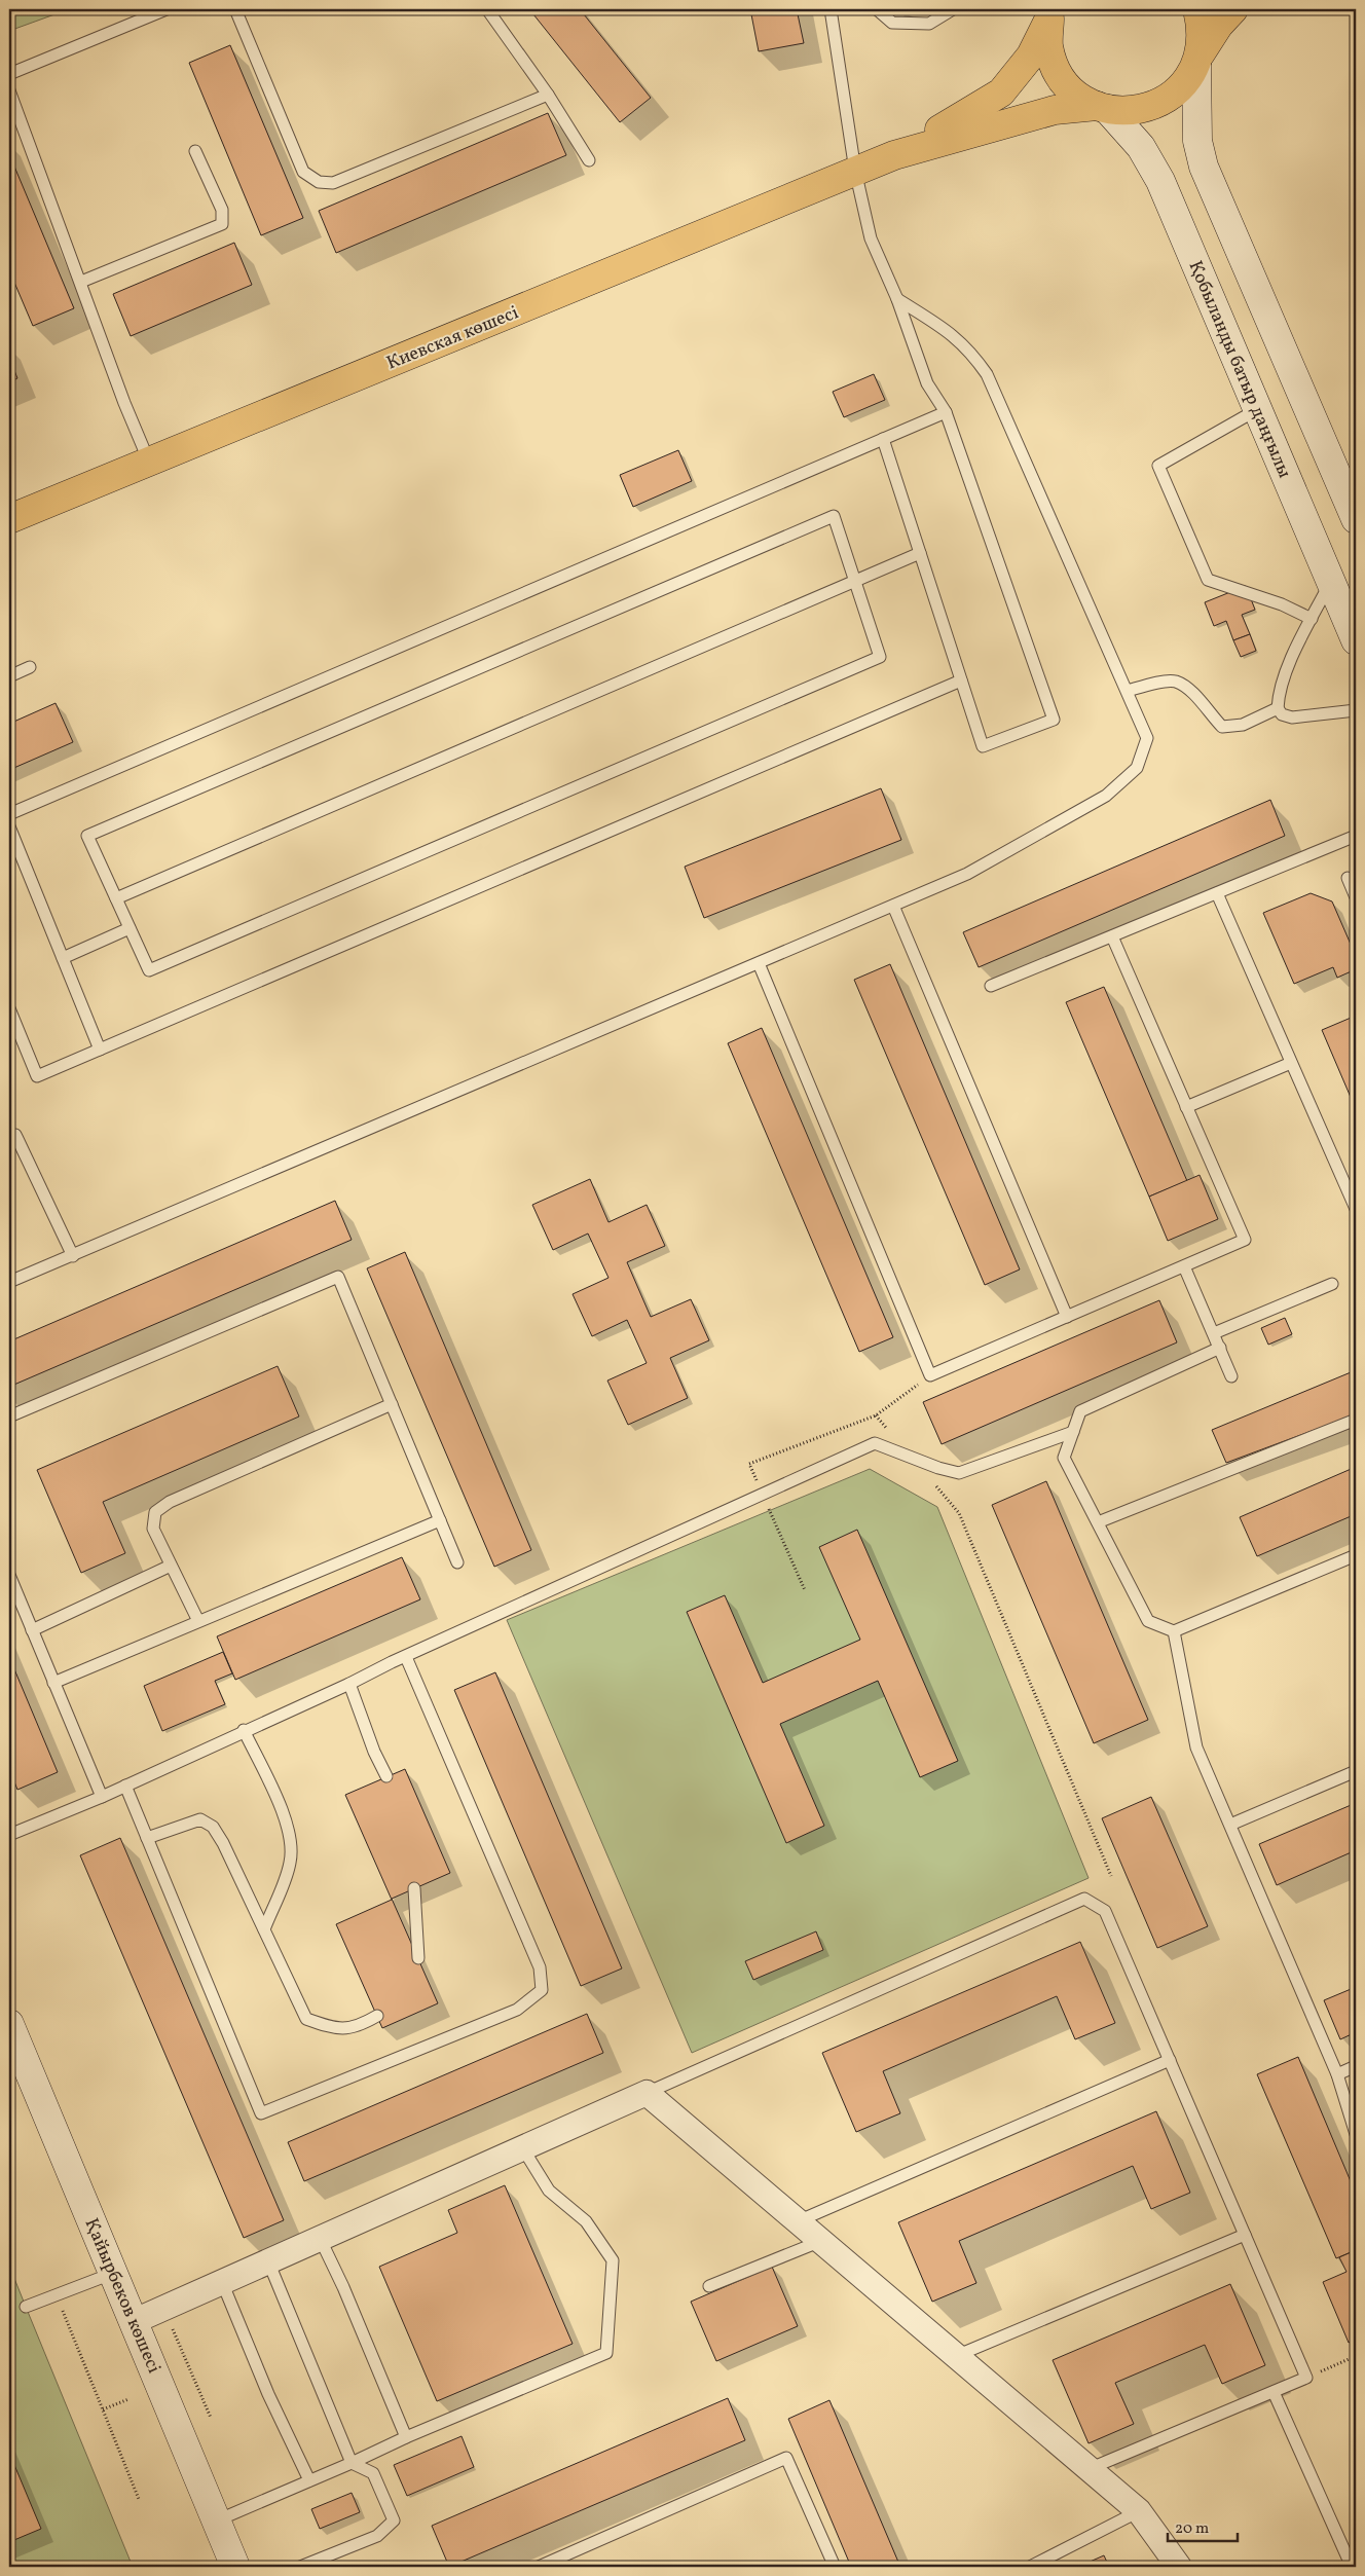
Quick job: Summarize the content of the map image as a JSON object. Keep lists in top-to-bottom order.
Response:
{
  "streets": {
    "highway": ["Киевская көшесі"],
    "street": ["Қобыланды батыр даңғылы", "Қайырбеков көшесі"]
  },
  "scale_bar": "20 m"
}
